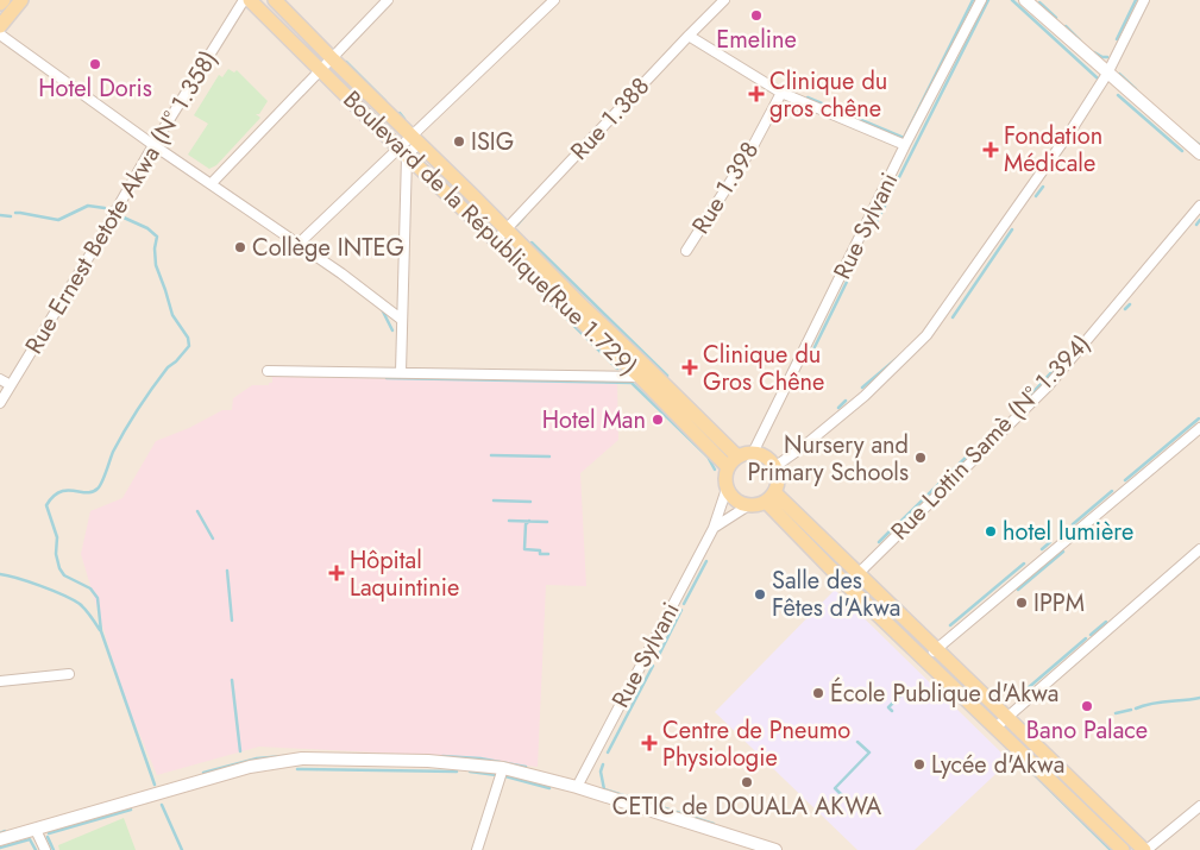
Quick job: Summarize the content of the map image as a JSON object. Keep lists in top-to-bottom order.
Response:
{
  "streets": {
    "main road": ["Boulevard de la République(Rue 1.729)"],
    "street": [
      "Rue 1.388",
      "Rue 1.398",
      "Rue Ernest Betote Akwa (N° 1.358)",
      "Rue Sylvani",
      "Rue Lottin Samè (N° 1.394)"
    ]
  },
  "crossings": [
    ["Rue 1.388", "Boulevard de la République(Rue 1.729)"],
    ["Rue Sylvani", "Boulevard de la République(Rue 1.729)"]
  ],
  "places": {
    "other": [
      "Emeline",
      "Hotel Doris",
      "ISIG",
      "Collège INTEG",
      "Hotel Man",
      "Nursery and Primary Schools",
      "hotel lumière",
      "Salle des Fêtes d'Akwa",
      "IPPM",
      "École Publique d'Akwa",
      "Bano Palace",
      "Lycée d'Akwa",
      "CETIC de DOUALA AKWA"
    ],
    "health": [
      "Clinique du gros chêne",
      "Fondation Médicale",
      "Clinique du Gros Chêne",
      "Hôpital Laquintinie",
      "Centre de Pneumo Physiologie"
    ]
  }
}
